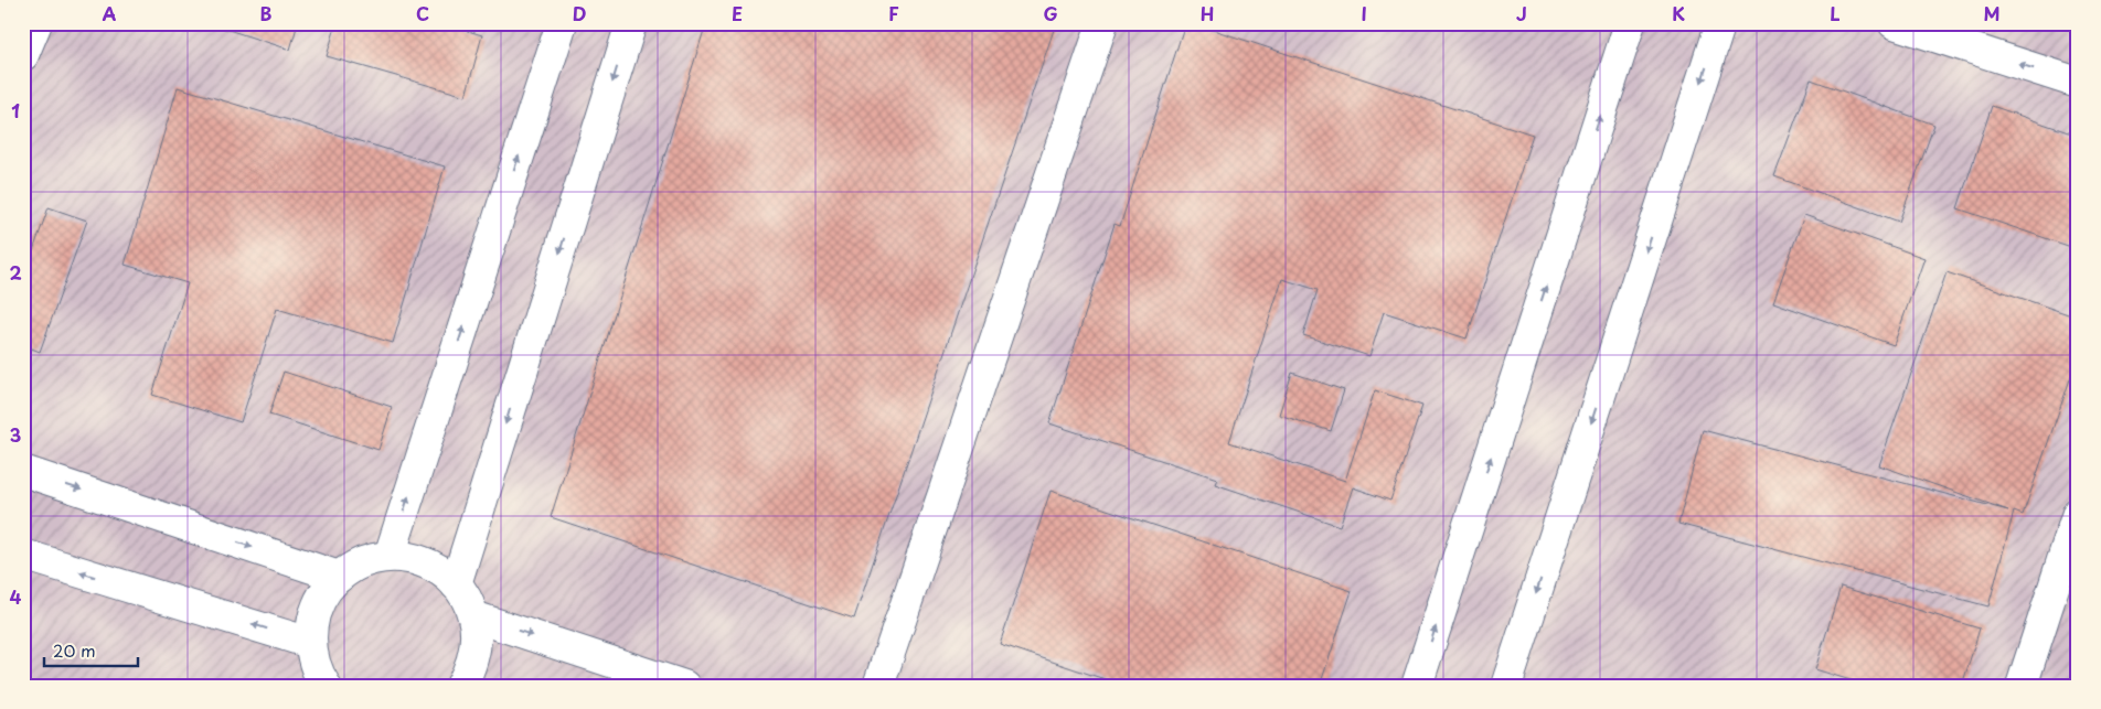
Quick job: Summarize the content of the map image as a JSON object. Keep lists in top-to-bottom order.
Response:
{
  "scale_bar": "20 m",
  "grid": {
    "columns": [
      "A",
      "B",
      "C",
      "D",
      "E",
      "F",
      "G",
      "H",
      "I",
      "J",
      "K",
      "L",
      "M"
    ],
    "rows": [
      "1",
      "2",
      "3",
      "4"
    ]
  }
}
